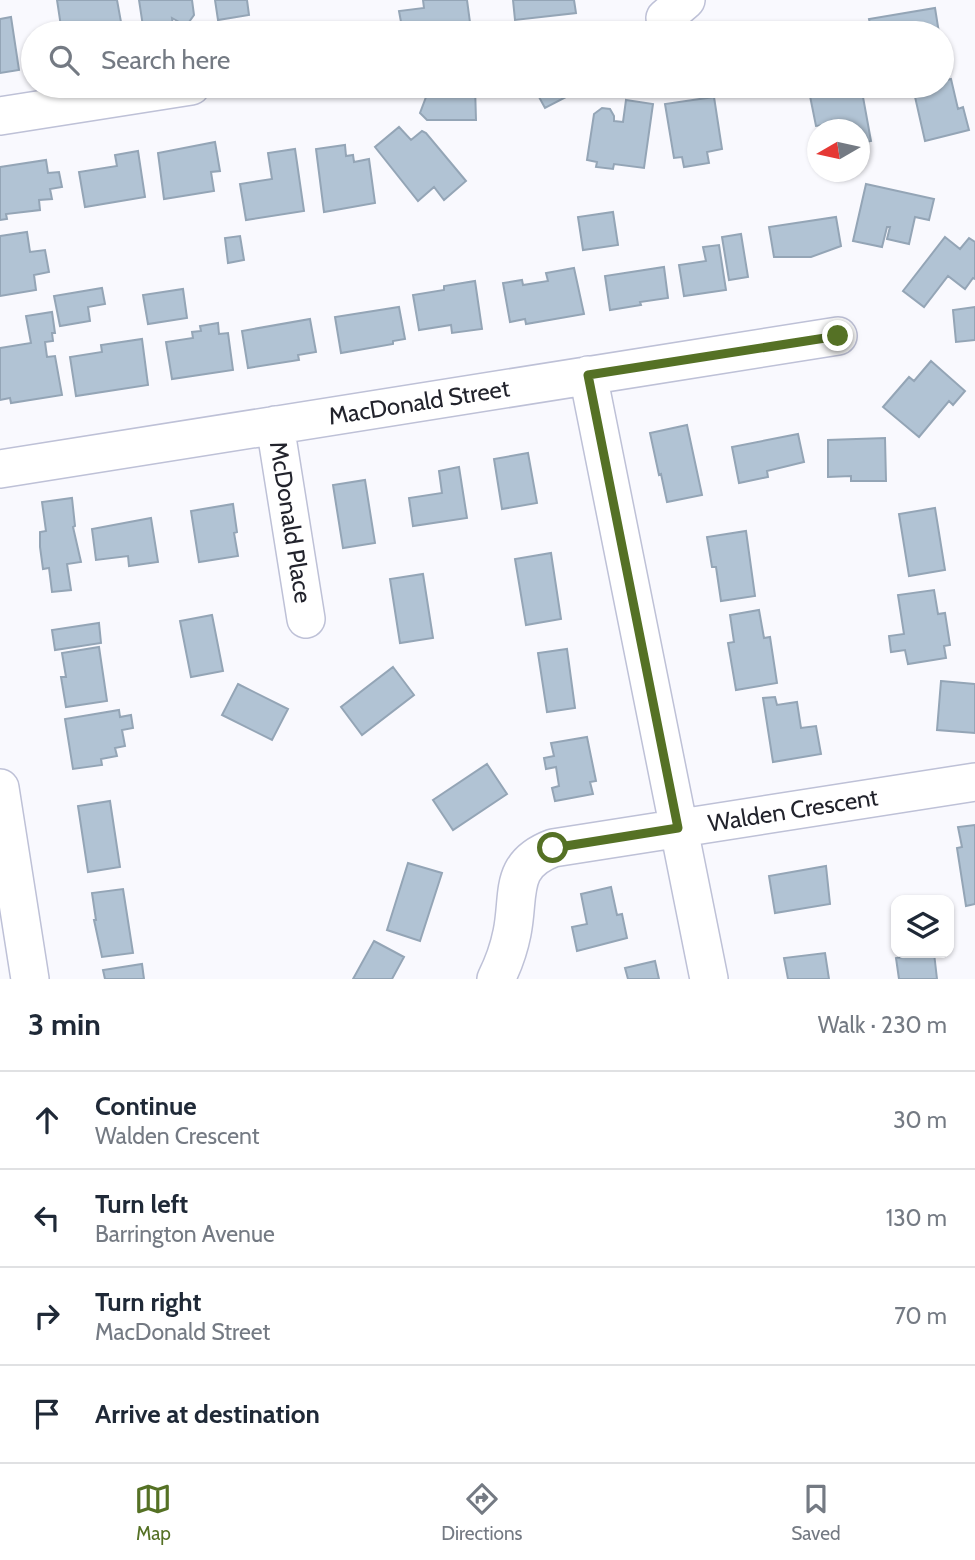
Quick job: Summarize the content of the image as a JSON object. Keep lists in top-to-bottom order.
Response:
{
  "streets": {
    "street": ["MacDonald Street", "McDonald Place", "Walden Crescent"]
  },
  "crossings": [
    ["MacDonald Street", "McDonald Place"]
  ],
  "north": "left",
  "page": {
    "search": "Search here",
    "heading": ["3 min", "Walk · 230 m"],
    "list": [
      ["Continue", "Walden Crescent", "30 m"],
      ["Turn left", "Barrington Avenue", "130 m"],
      ["Turn right", "MacDonald Street", "70 m"],
      "Arrive at destination"
    ],
    "nav": ["Map", "Directions", "Saved"]
  }
}
